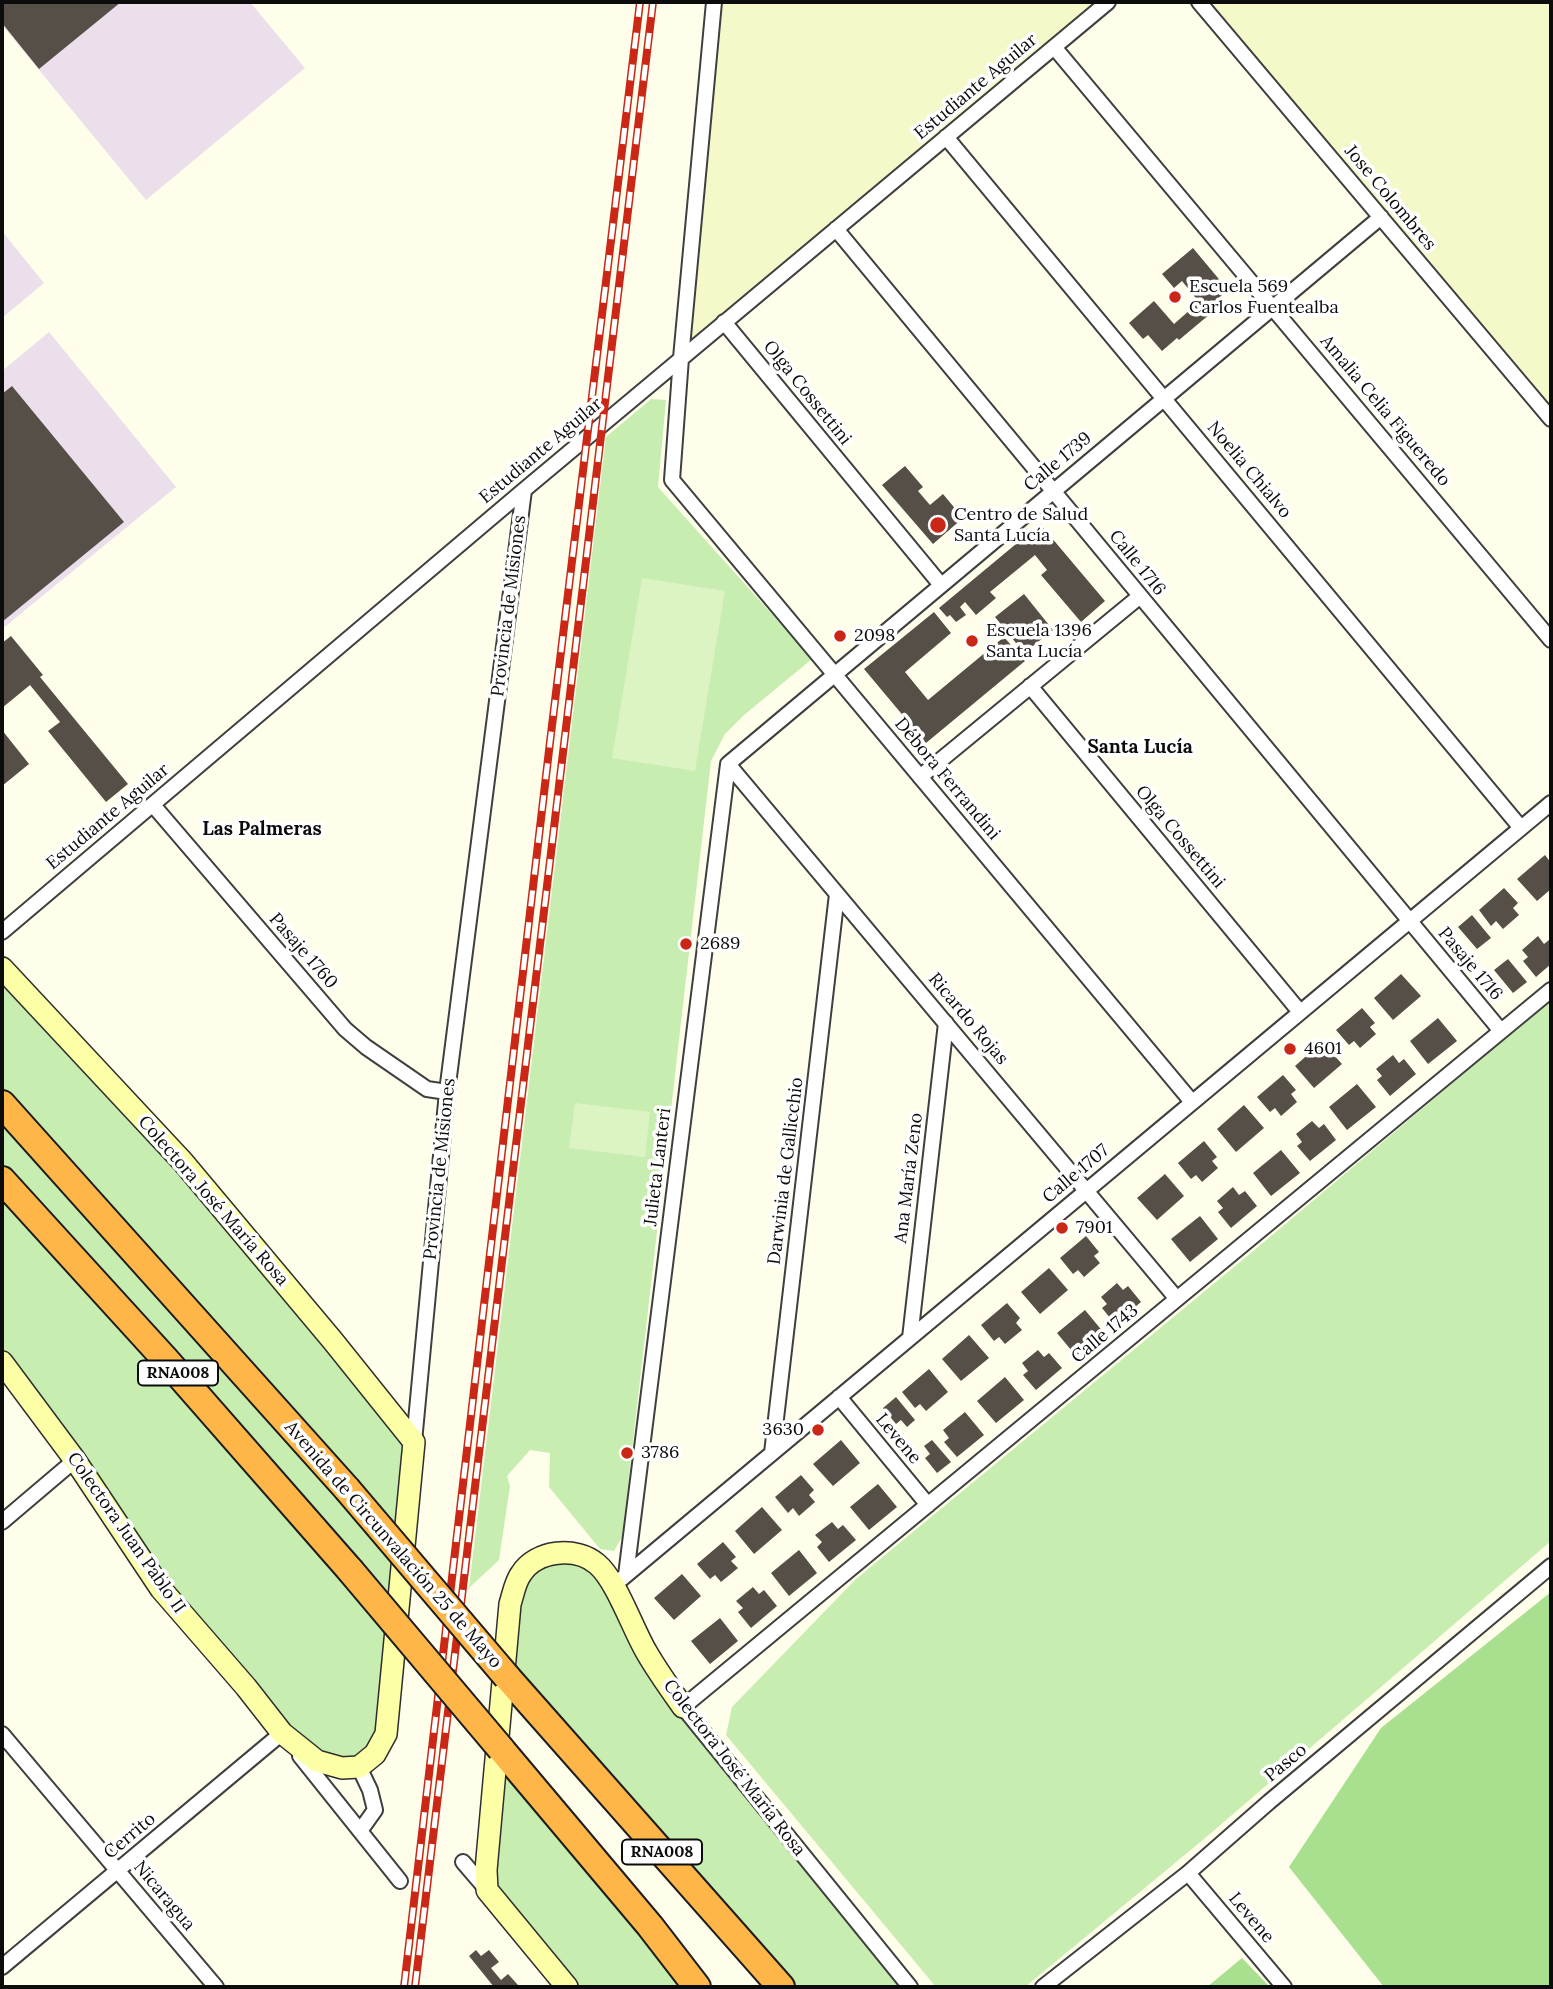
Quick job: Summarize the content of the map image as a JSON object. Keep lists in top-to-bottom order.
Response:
{
  "streets": {
    "highway": ["RNA008", "Avenida de Circunvalación 25 de Mayo"],
    "main road": ["Provincia de Misiones", "Colectora José María Rosa", "Colectora Juan Pablo II"],
    "street": [
      "Estudiante Aguilar",
      "Jose Colombres",
      "Olga Cossettini",
      "Amalia Celia Figueredo",
      "Calle 1739",
      "Noelia Chialvo",
      "Calle 1716",
      "Débora Ferrandini",
      "Pasaje 1760",
      "Pasaje 1716",
      "Ricardo Rojas",
      "Julieta Lanteri",
      "Darwinia de Gallicchio",
      "Calle 1707",
      "Ana María Zeno",
      "Calle 1743",
      "Levene",
      "Pasco",
      "Cerrito",
      "Nicaragua"
    ]
  },
  "crossings": [
    ["Estudiante Aguilar", "Olga Cossettini"],
    ["Estudiante Aguilar", "Amalia Celia Figueredo"],
    ["Estudiante Aguilar", "Noelia Chialvo"],
    ["Estudiante Aguilar", "Calle 1716"],
    ["Estudiante Aguilar", "Provincia de Misiones"],
    ["Estudiante Aguilar", "Débora Ferrandini"],
    ["Estudiante Aguilar", "Pasaje 1760"],
    ["Jose Colombres", "Calle 1739"],
    ["Olga Cossettini", "Calle 1739"],
    ["Olga Cossettini", "Calle 1707"],
    ["Amalia Celia Figueredo", "Calle 1739"],
    ["Calle 1739", "Noelia Chialvo"],
    ["Calle 1739", "Calle 1716"],
    ["Calle 1739", "Débora Ferrandini"],
    ["Calle 1739", "Ricardo Rojas"],
    ["Calle 1739", "Julieta Lanteri"],
    ["Noelia Chialvo", "Calle 1707"],
    ["Calle 1716", "Pasaje 1716"],
    ["Calle 1716", "Calle 1707"],
    ["Provincia de Misiones", "Pasaje 1760"],
    ["Provincia de Misiones", "Colectora José María Rosa"],
    ["Provincia de Misiones", "Colectora Juan Pablo II"],
    ["Débora Ferrandini", "Calle 1707"],
    ["Pasaje 1716", "Calle 1707"],
    ["Pasaje 1716", "Calle 1743"],
    ["Ricardo Rojas", "Julieta Lanteri"],
    ["Ricardo Rojas", "Darwinia de Gallicchio"],
    ["Ricardo Rojas", "Calle 1707"],
    ["Ricardo Rojas", "Ana María Zeno"],
    ["Ricardo Rojas", "Calle 1743"],
    ["Julieta Lanteri", "Calle 1707"],
    ["Julieta Lanteri", "Colectora José María Rosa"],
    ["Darwinia de Gallicchio", "Calle 1707"],
    ["Calle 1707", "Ana María Zeno"],
    ["Calle 1707", "Colectora José María Rosa"],
    ["Calle 1707", "Levene"],
    ["Colectora José María Rosa", "Calle 1743"],
    ["Calle 1743", "Levene"],
    ["Levene", "Pasco"],
    ["Colectora Juan Pablo II", "Cerrito"],
    ["Cerrito", "Nicaragua"]
  ],
  "districts": ["Santa Lucía", "Las Palmeras"],
  "places": [
    "Escuela 569 Carlos Fuentealba",
    "Centro de Salud Santa Lucía",
    "2098",
    "Escuela 1396 Santa Lucía",
    "2689",
    "4601",
    "7901",
    "3630",
    "3786"
  ]
}
